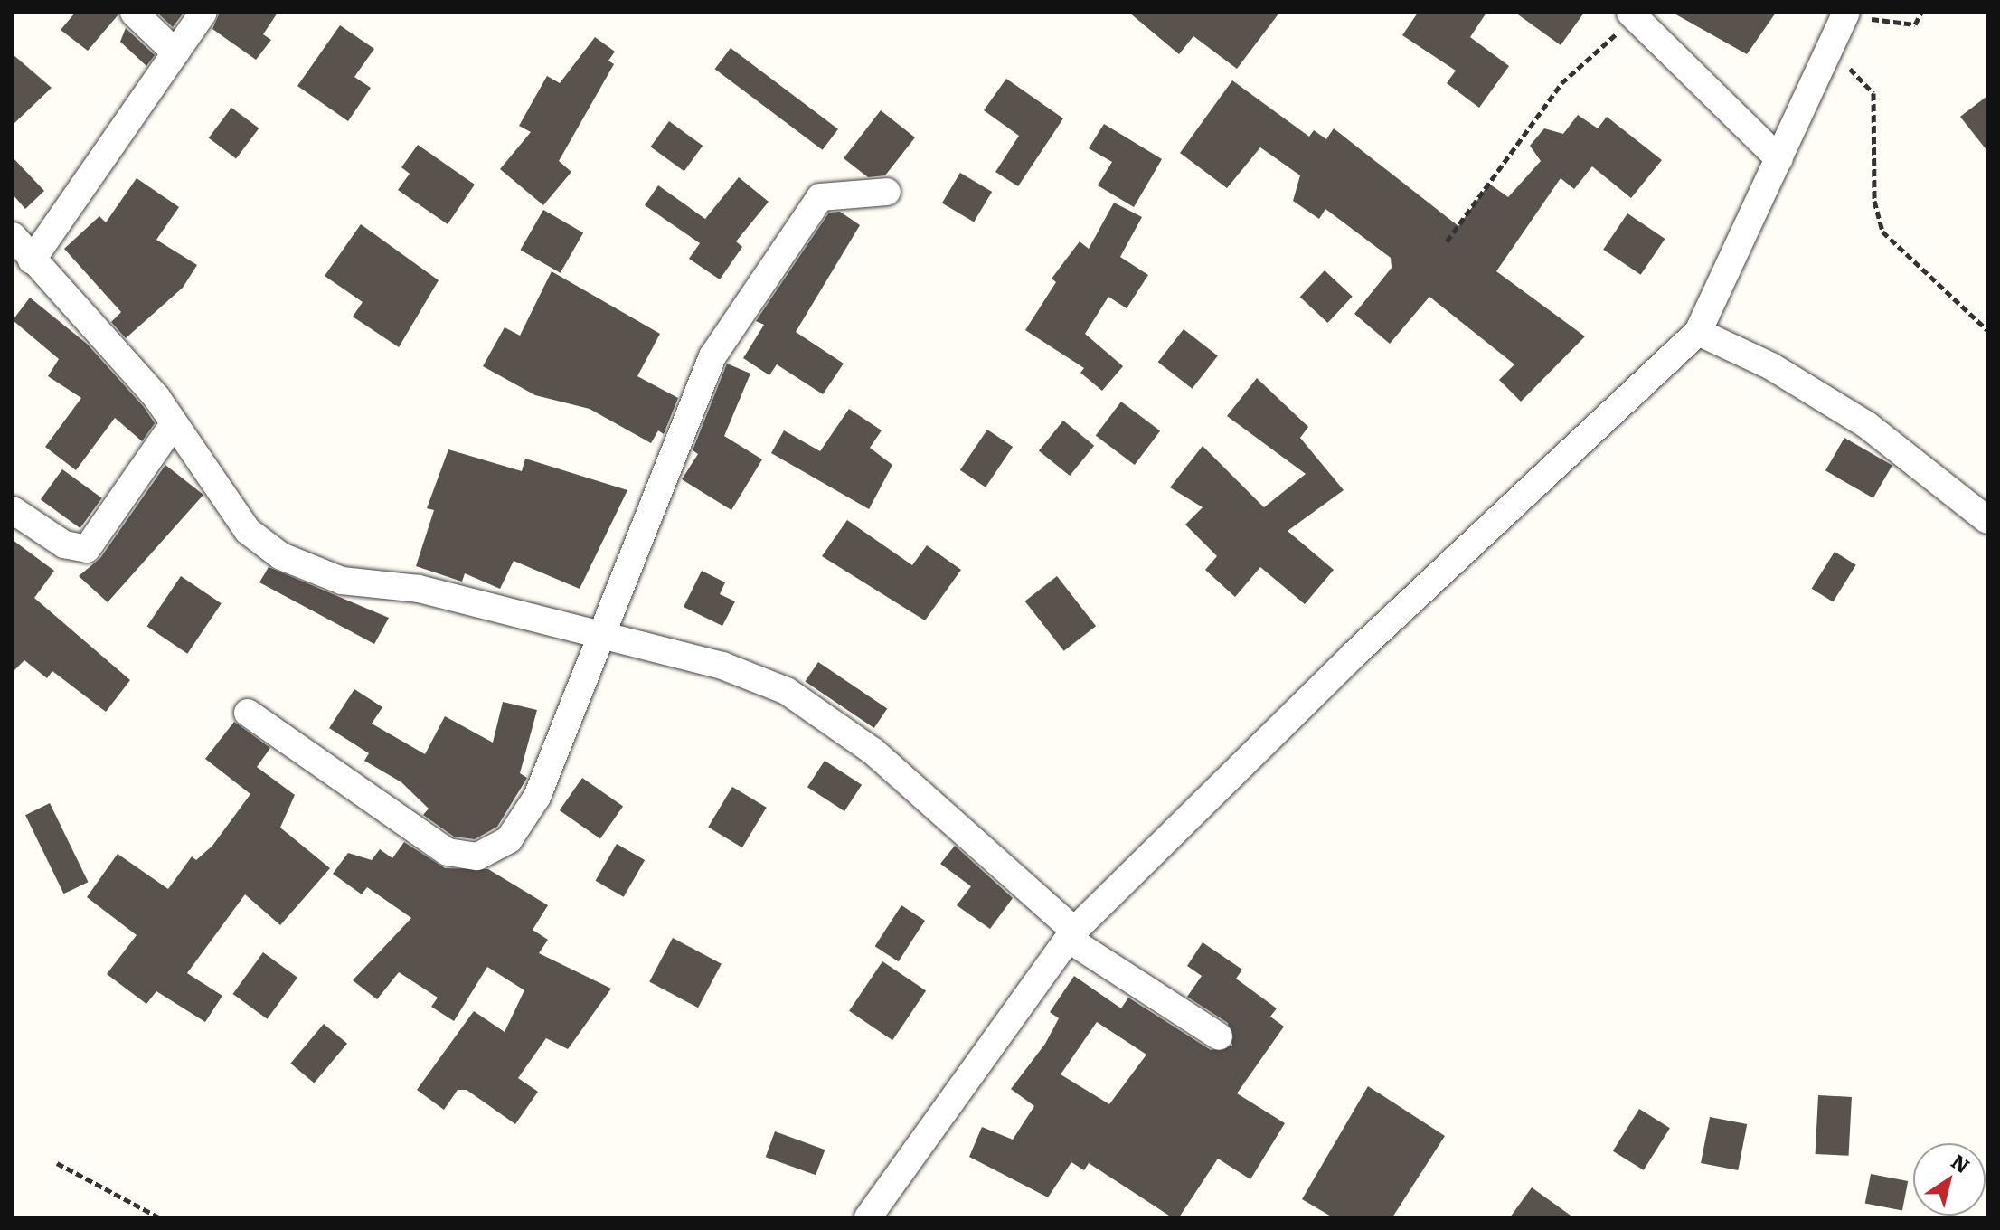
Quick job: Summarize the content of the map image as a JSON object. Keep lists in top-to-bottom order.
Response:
{
  "north": "top right"
}
